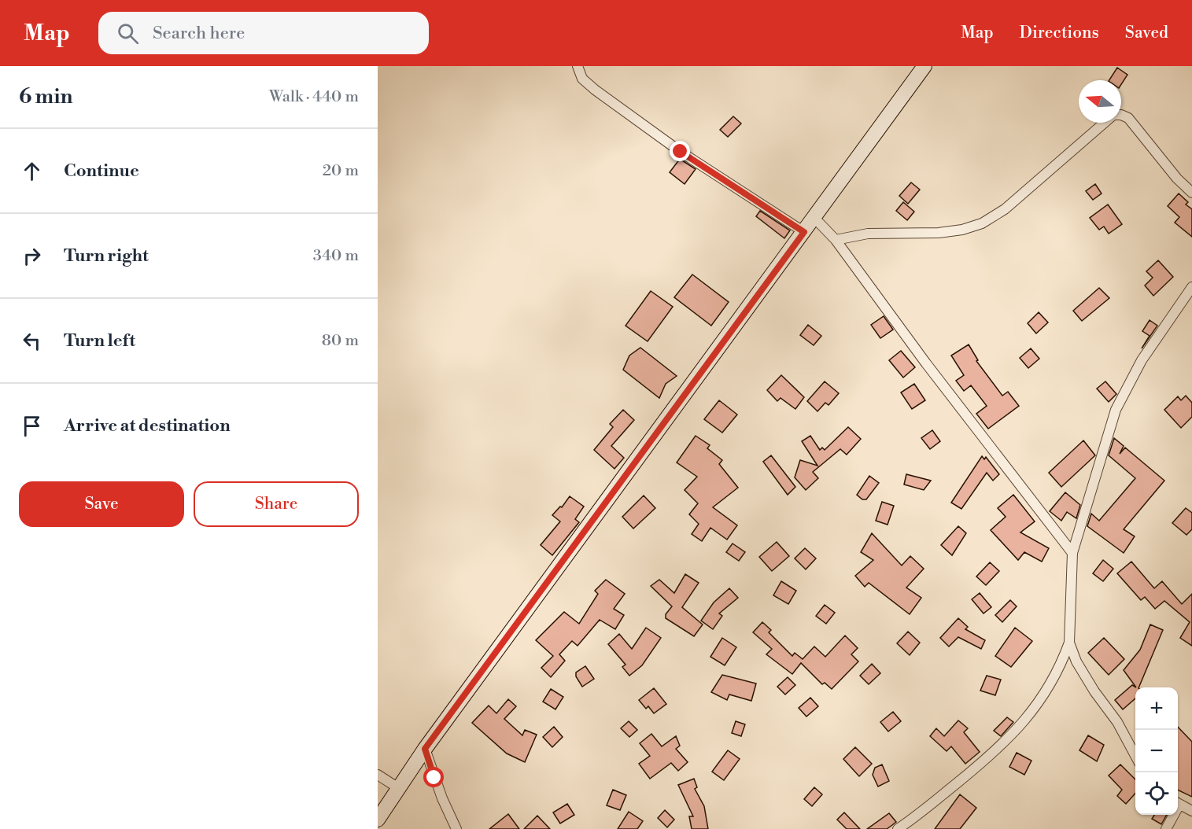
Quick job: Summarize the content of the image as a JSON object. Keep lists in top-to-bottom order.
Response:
{
  "north": "left",
  "page": {
    "header": "Map",
    "search": "Search here",
    "nav": ["Map", "Directions", "Saved"],
    "heading": ["6 min", "Walk · 440 m"],
    "list": [
      ["Continue", "20 m"],
      ["Turn right", "340 m"],
      ["Turn left", "80 m"],
      "Arrive at destination"
    ],
    "buttons": ["Save", "Share"],
    "map_buttons": ["+", "−"]
  }
}
